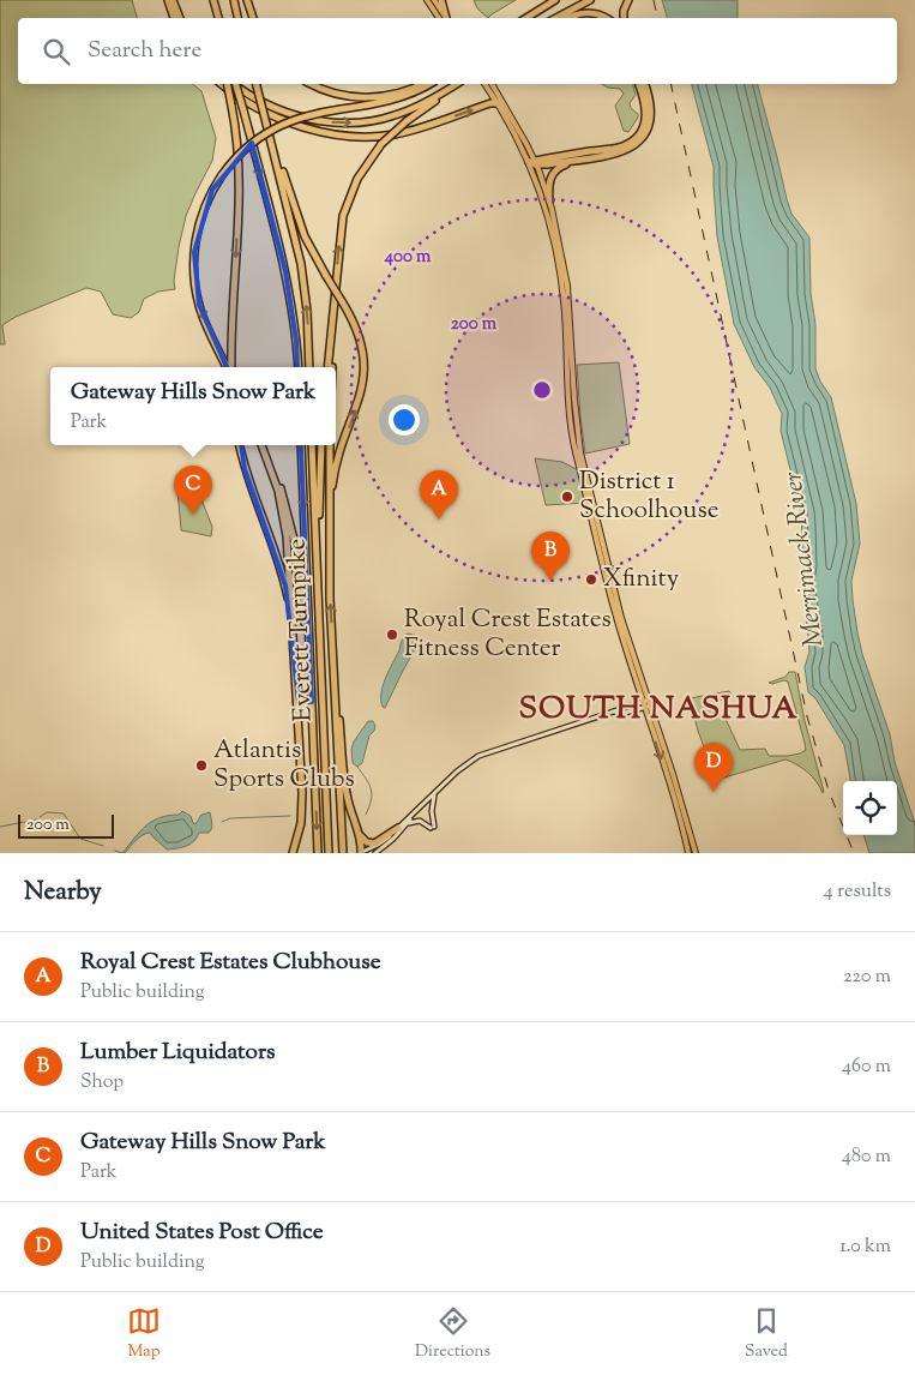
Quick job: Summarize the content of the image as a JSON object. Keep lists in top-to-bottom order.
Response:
{
  "streets": {
    "highway": ["Everett Turnpike"]
  },
  "districts": ["SOUTH NASHUA"],
  "water": ["Merrimack River"],
  "places": [
    "District 1 Schoolhouse",
    "Xfinity",
    "Royal Crest Estates Fitness Center",
    "Atlantis Sports Clubs"
  ],
  "scale_bar": "200 m",
  "page": {
    "search": "Search here",
    "popup": ["Gateway Hills Snow Park", "Park"],
    "pins": [
      "C",
      "A",
      "B",
      "D"
    ],
    "scale": "200 m",
    "heading": ["Nearby", "4 results"],
    "list": [
      {
        "mark": "A",
        "name": "Royal Crest Estates Clubhouse",
        "note": "Public building",
        "value": "220 m"
      },
      {
        "mark": "B",
        "name": "Lumber Liquidators",
        "note": "Shop",
        "value": "460 m"
      },
      {
        "mark": "C",
        "name": "Gateway Hills Snow Park",
        "note": "Park",
        "value": "480 m"
      },
      {
        "mark": "D",
        "name": "United States Post Office",
        "note": "Public building",
        "value": "1.0 km"
      }
    ],
    "nav": ["Map", "Directions", "Saved"]
  },
  "rings": ["400 m", "200 m"]
}
